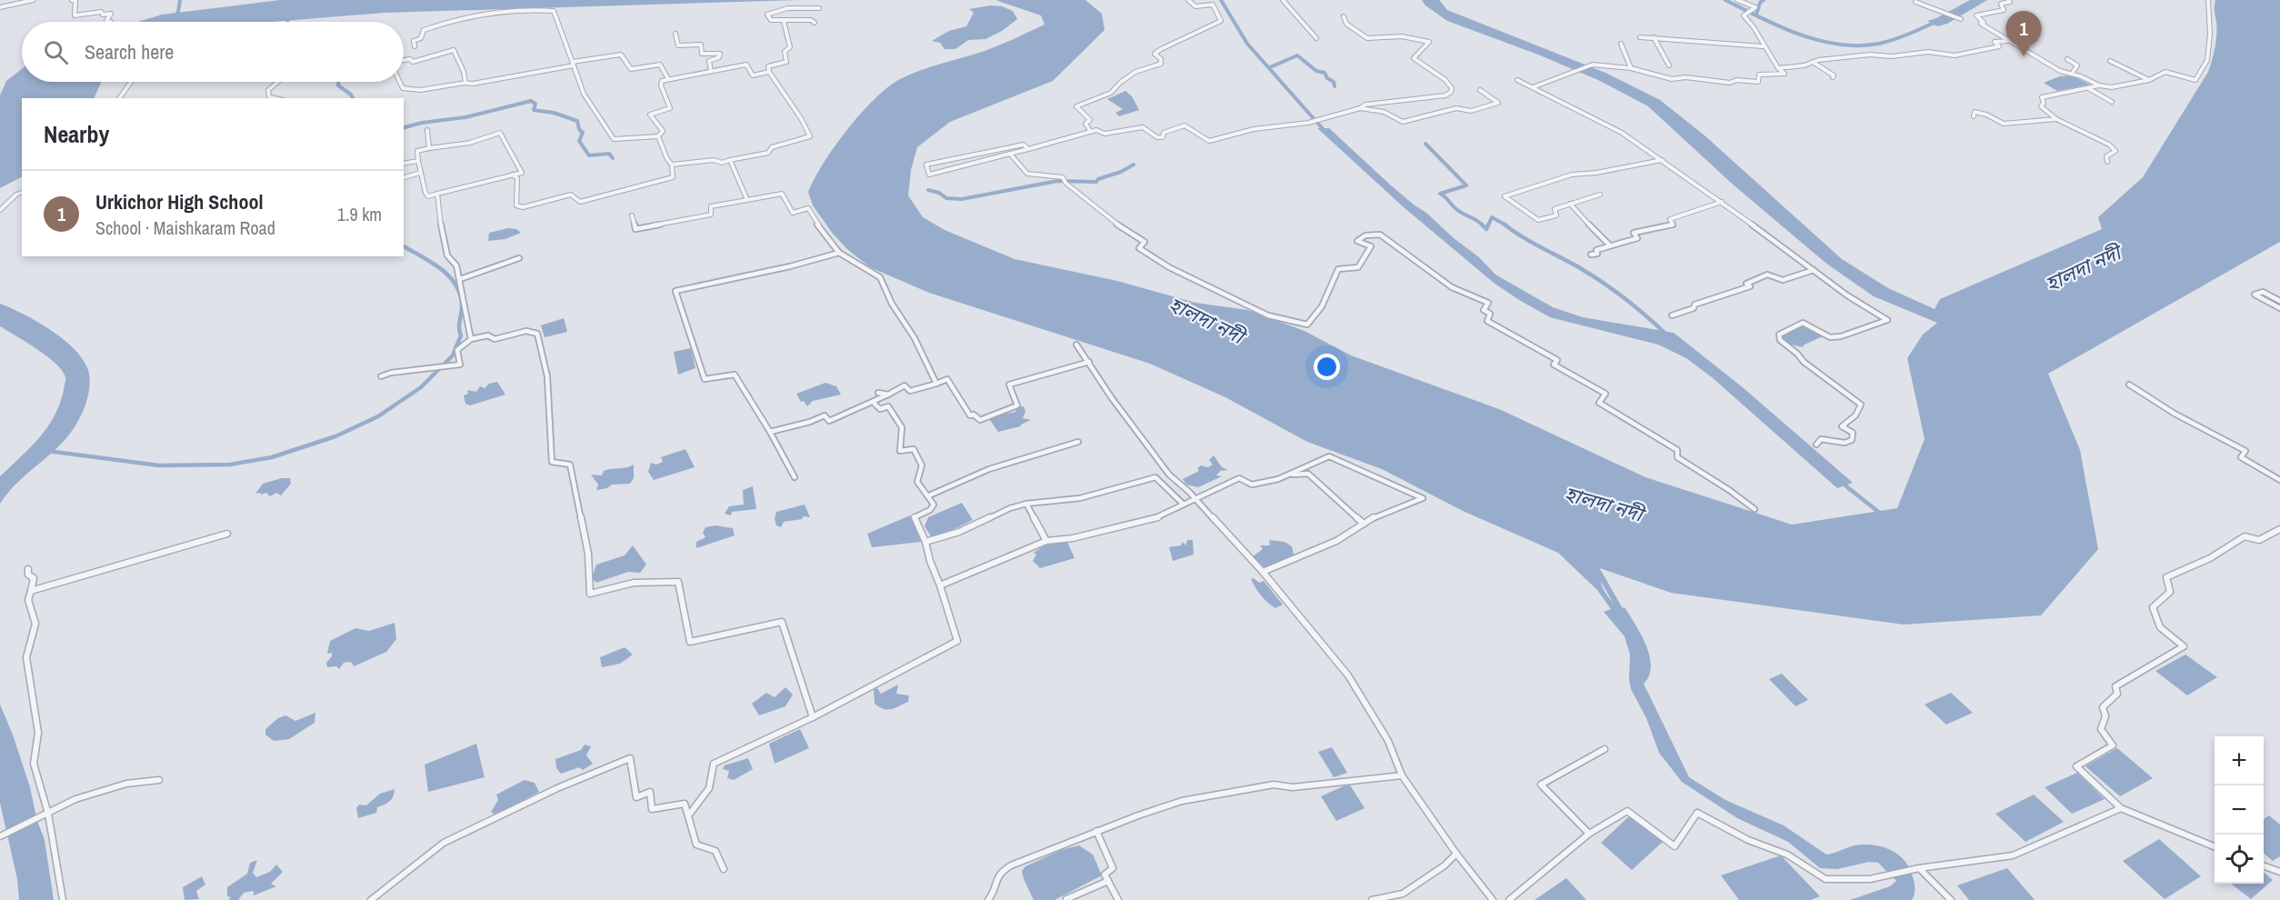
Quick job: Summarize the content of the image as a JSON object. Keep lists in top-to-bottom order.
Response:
{
  "water": ["হালদা নদী"],
  "page": {
    "pins": "1",
    "search": "Search here",
    "heading": "Nearby",
    "list": [
      {
        "mark": "1",
        "name": "Urkichor High School",
        "note": "School · Maishkaram Road",
        "value": "1.9 km"
      }
    ],
    "map_buttons": ["+", "−"]
  }
}
